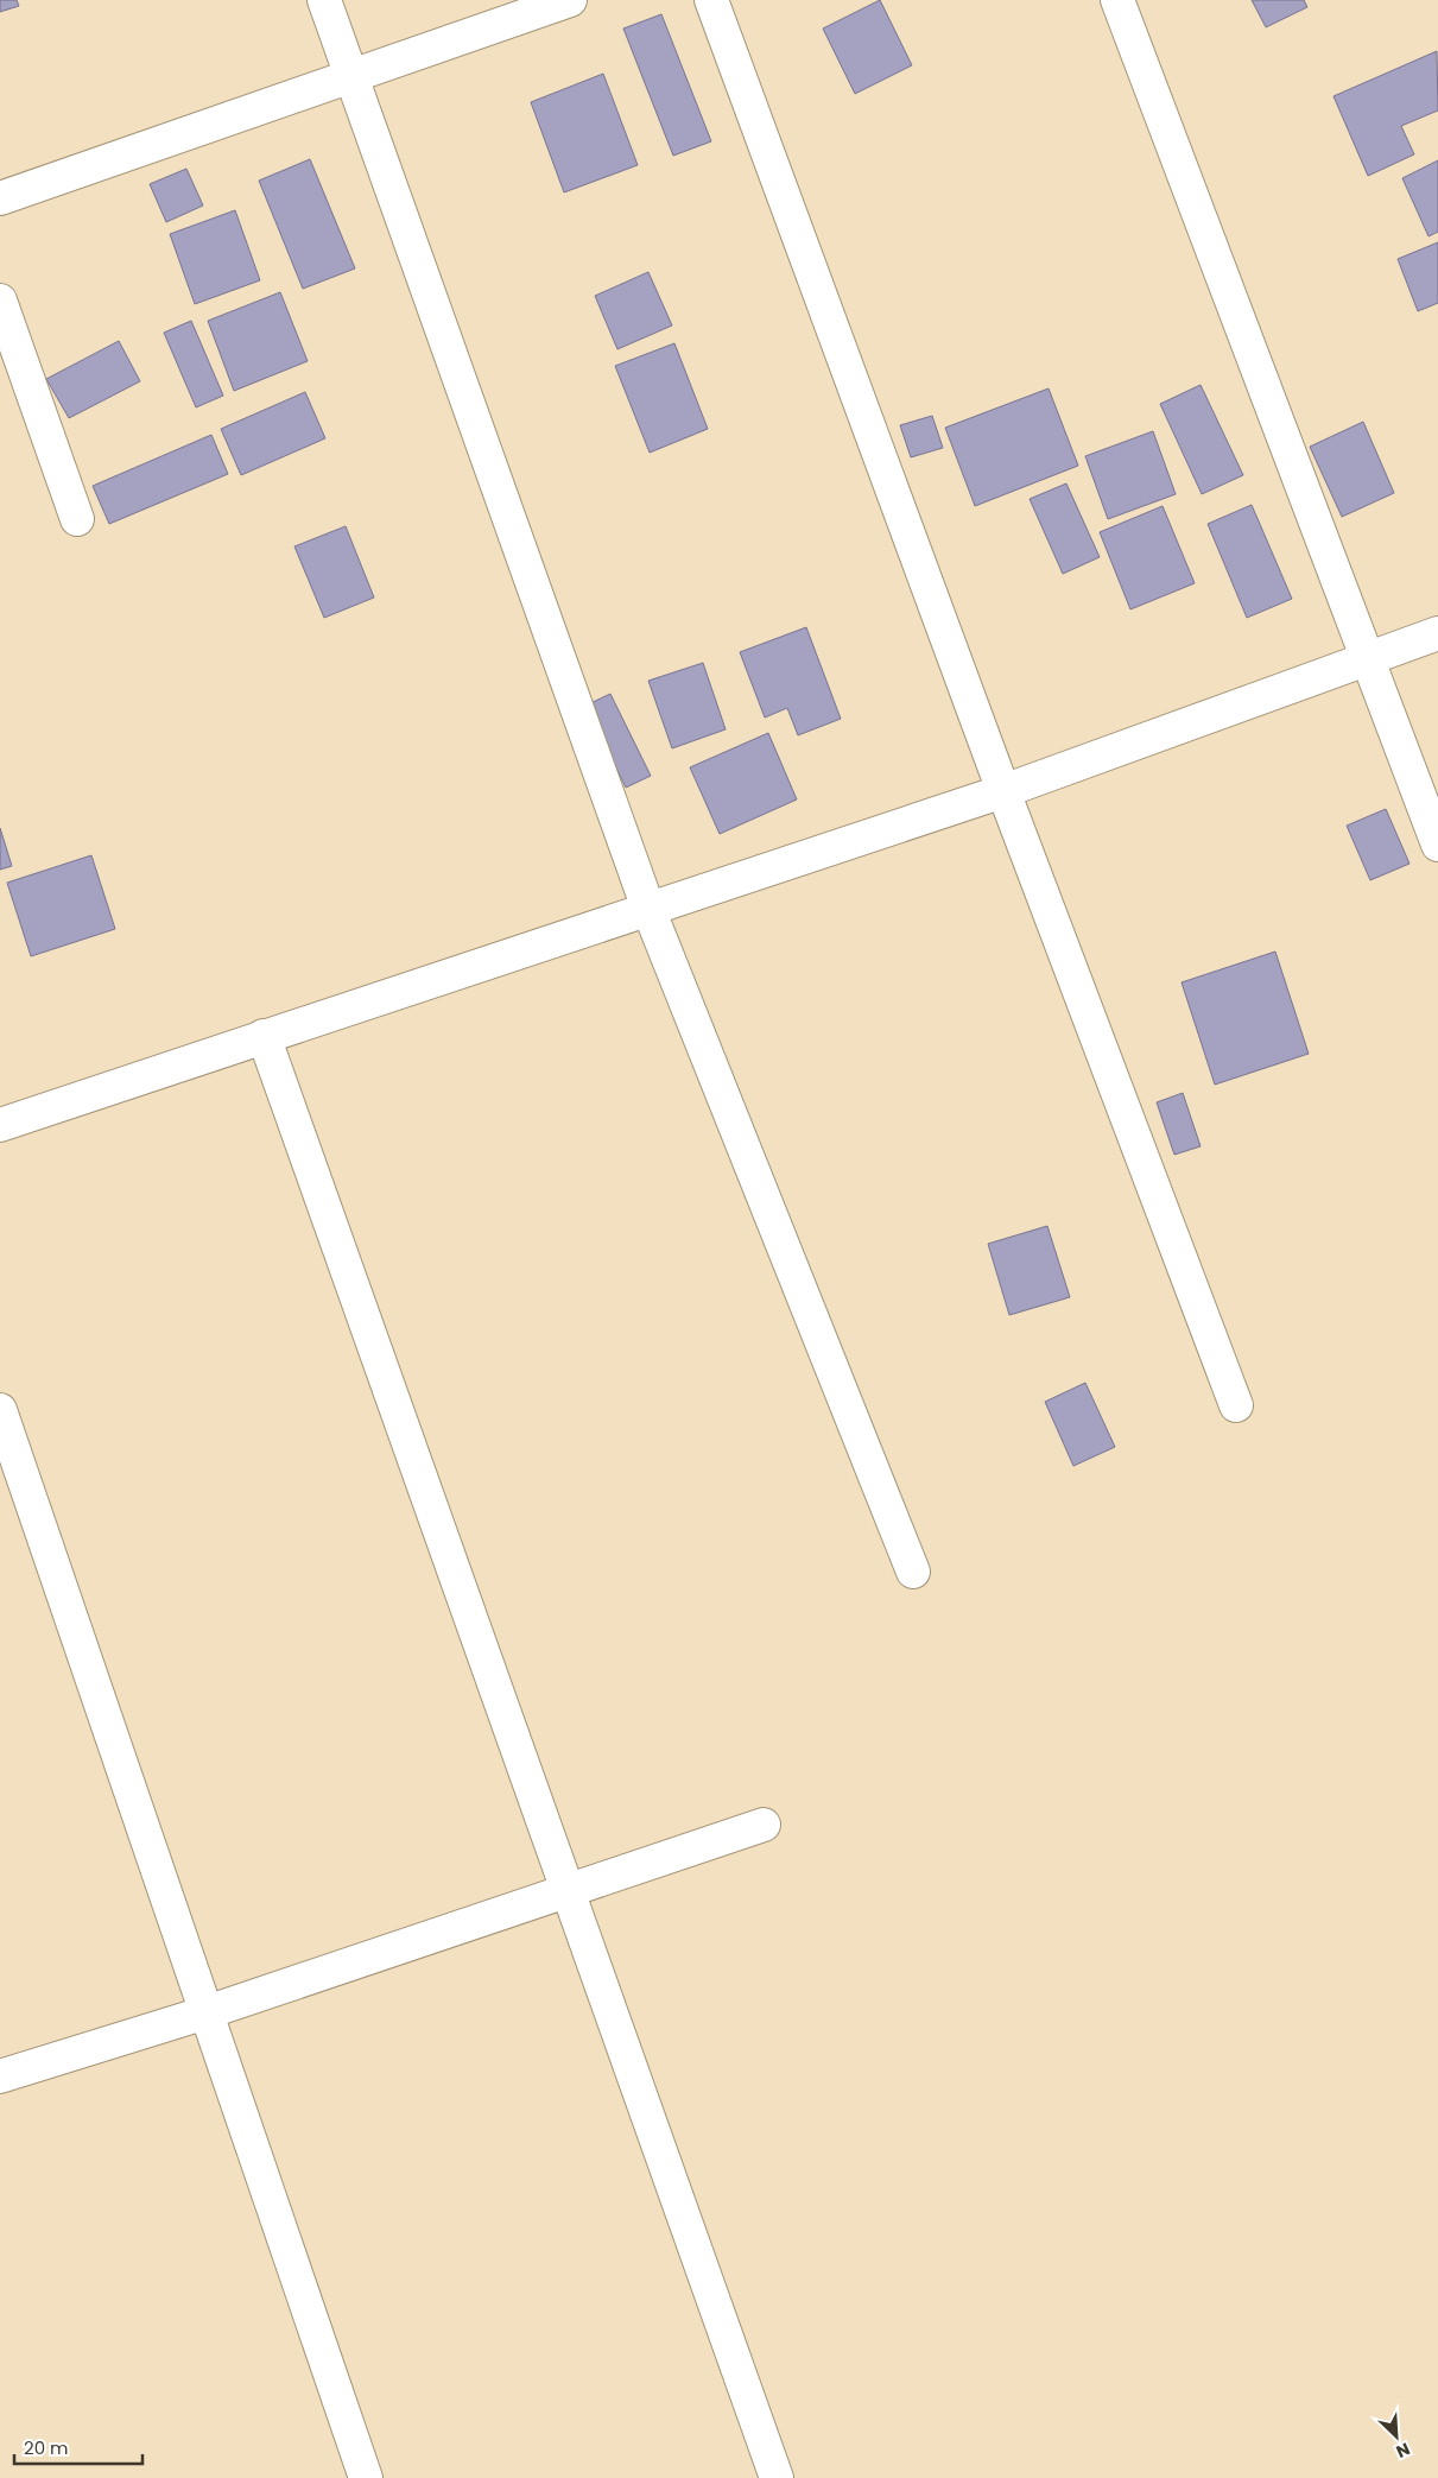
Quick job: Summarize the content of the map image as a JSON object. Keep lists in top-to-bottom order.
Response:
{
  "scale_bar": "20 m",
  "north": "bottom right"
}
